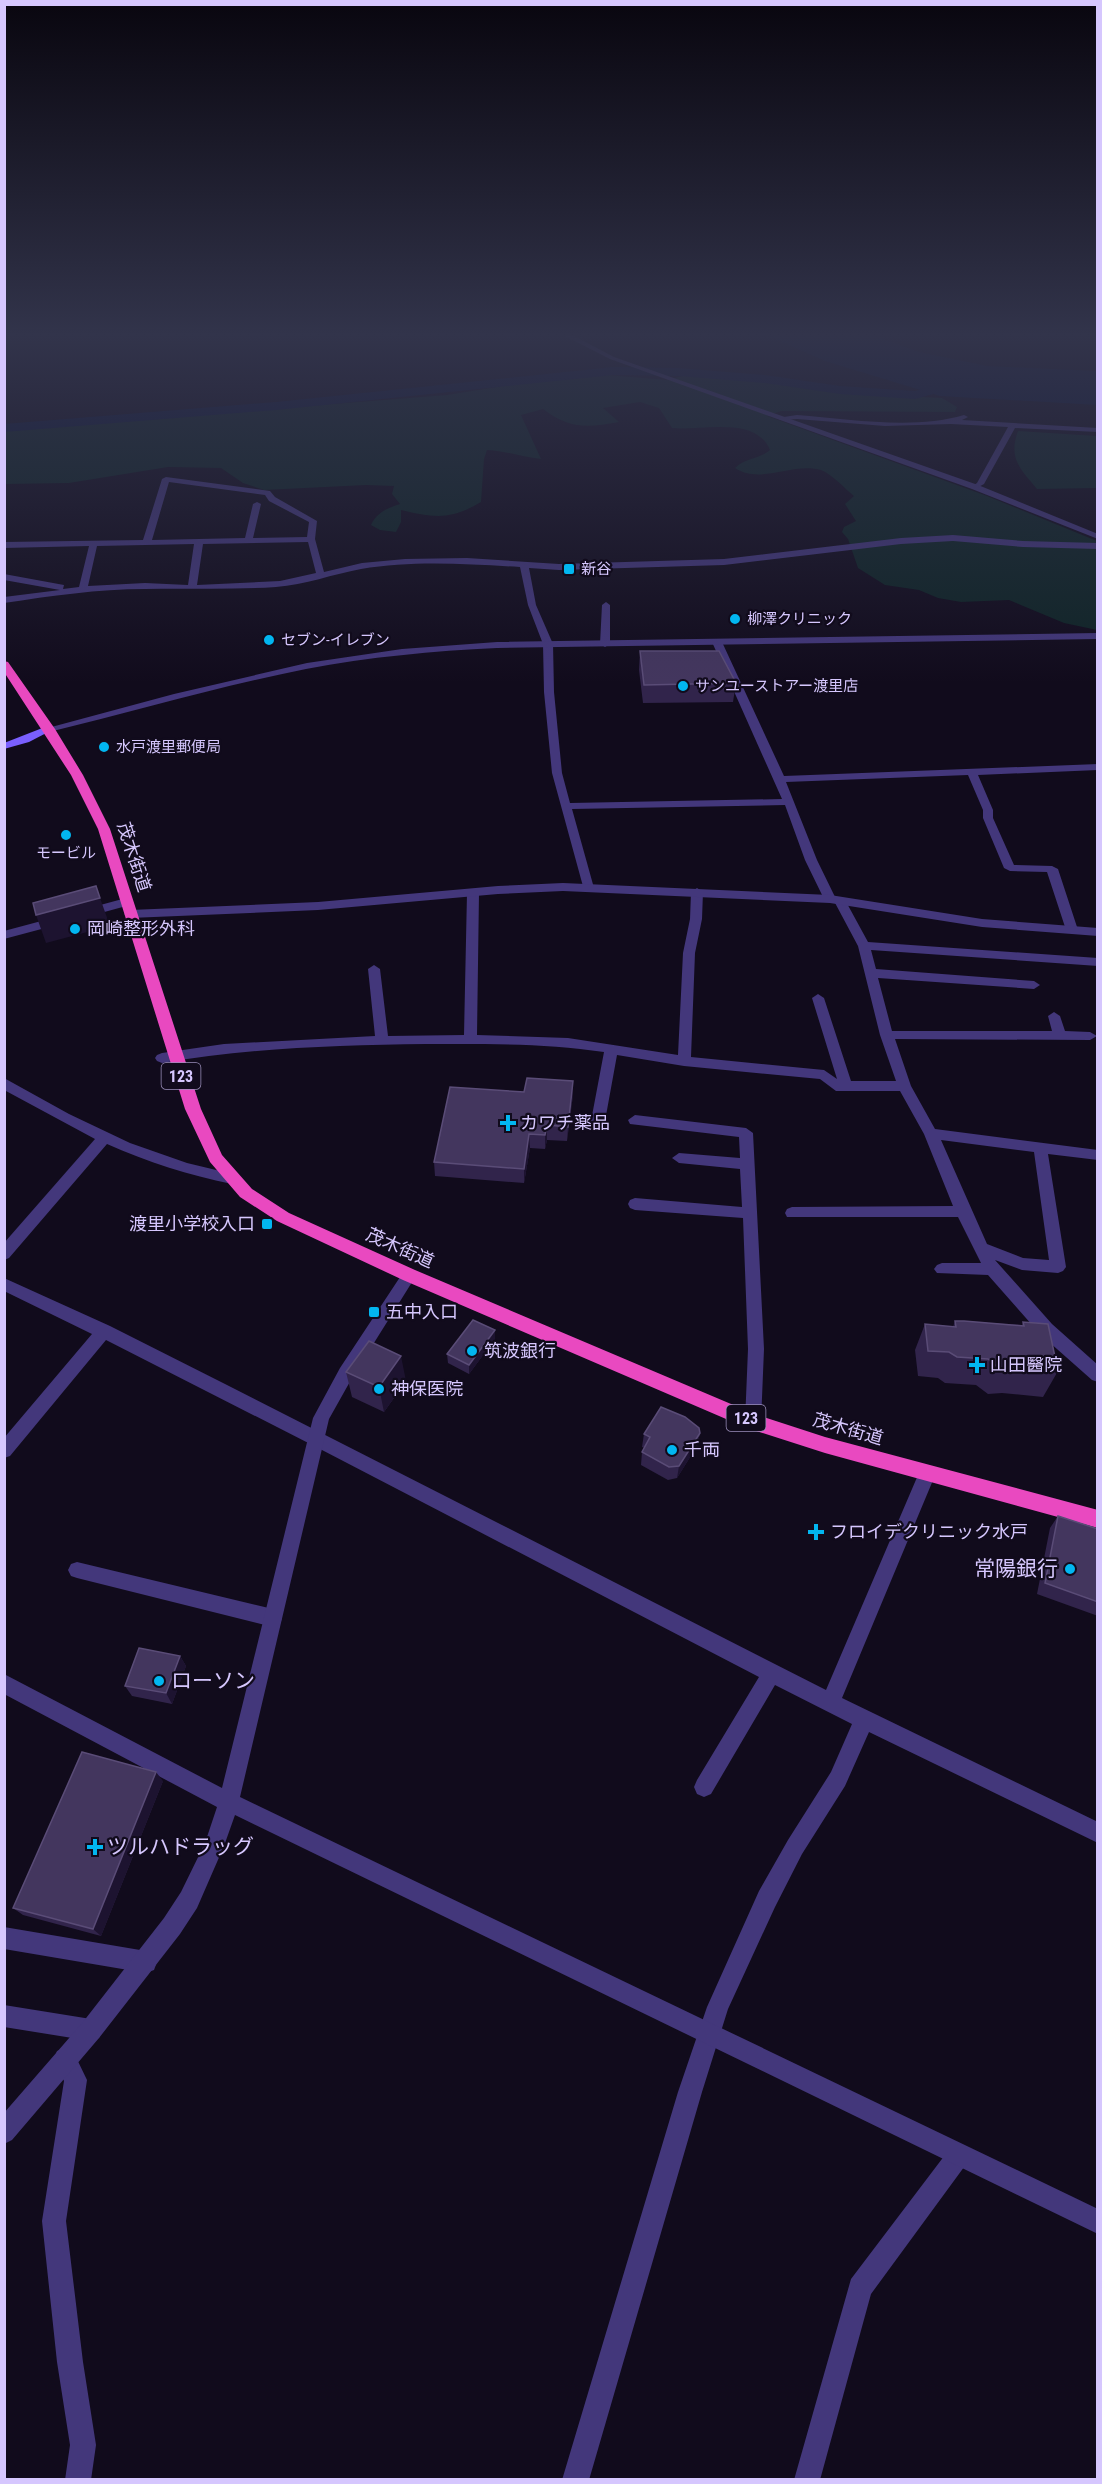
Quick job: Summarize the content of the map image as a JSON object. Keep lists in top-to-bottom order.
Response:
{
  "streets": {
    "highway": ["茂木街道", "123"]
  },
  "places": {
    "transit": ["新谷", "渡里小学校入口", "五中入口"],
    "other": [
      "柳澤クリニック",
      "セブン-イレブン",
      "サンユーストアー渡里店",
      "水戸渡里郵便局",
      "モービル",
      "岡崎整形外科",
      "筑波銀行",
      "神保医院",
      "千両",
      "常陽銀行",
      "ローソン"
    ],
    "health": [
      "カワチ薬品",
      "山田醫院",
      "フロイデクリニック水戸",
      "ツルハドラッグ"
    ]
  }
}
